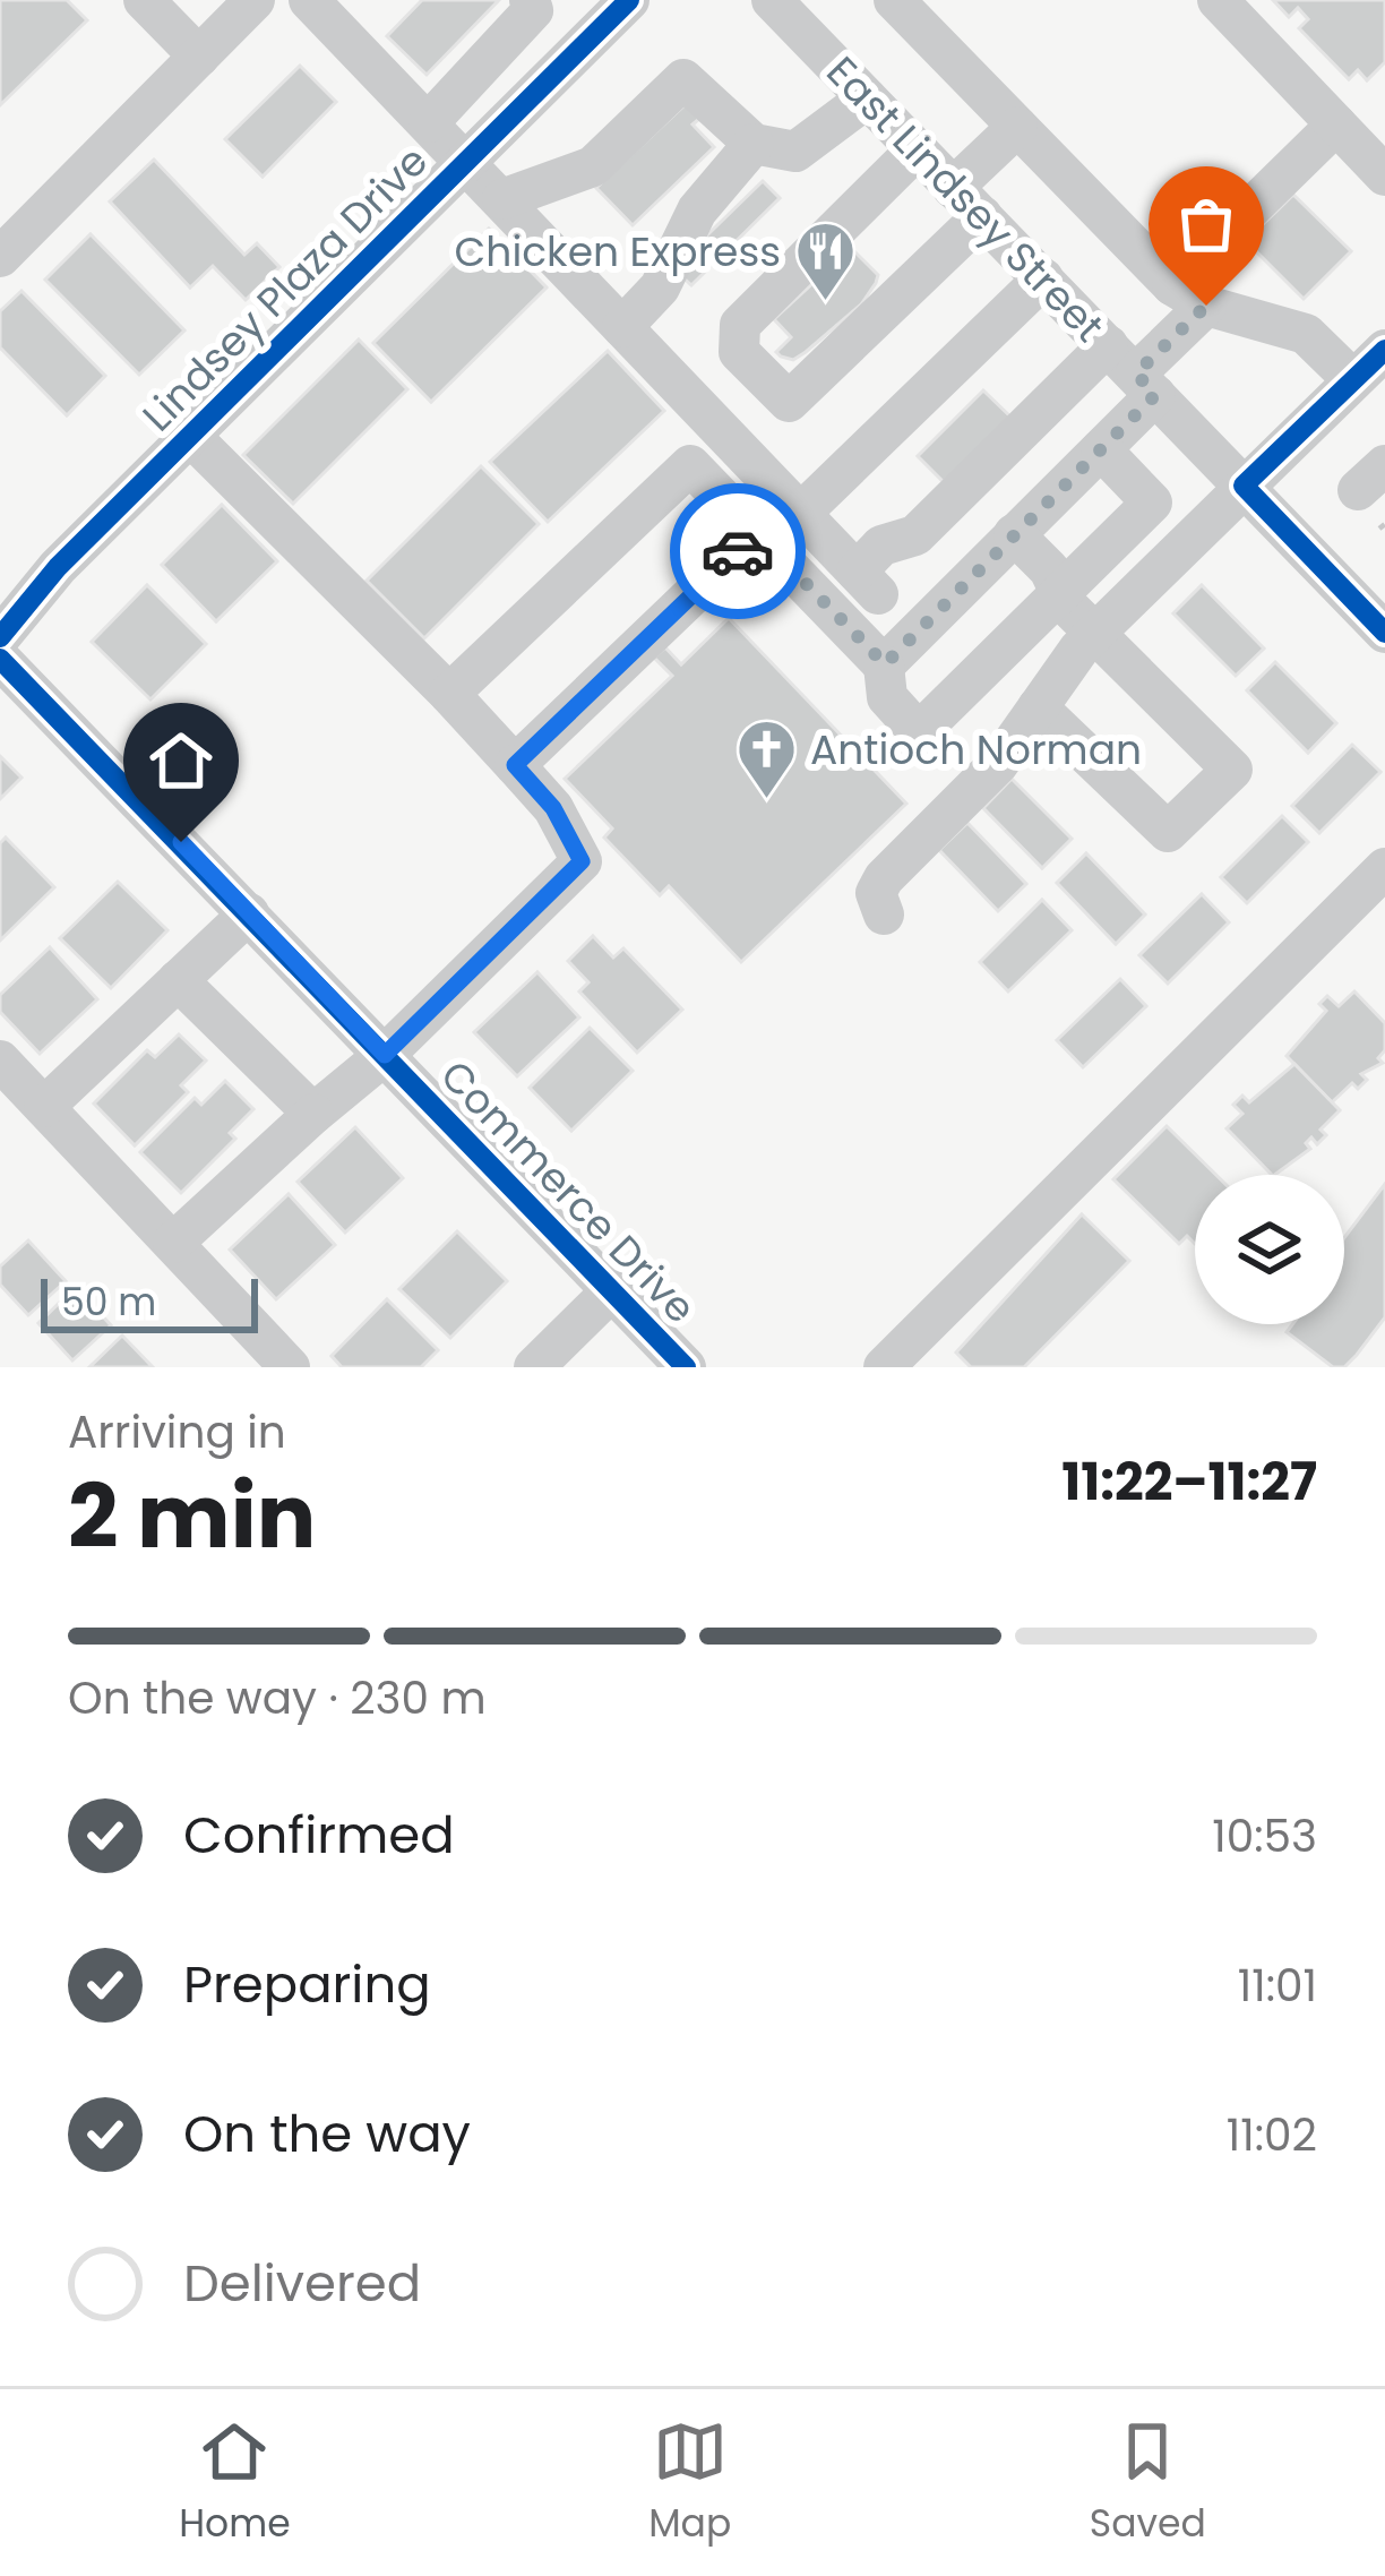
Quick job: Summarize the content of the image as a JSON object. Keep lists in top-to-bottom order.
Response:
{
  "streets": {
    "street": ["East Lindsey Street", "Lindsey Plaza Drive", "Commerce Drive"]
  },
  "places": {
    "restaurant": ["Chicken Express"],
    "church": ["Antioch Norman"]
  },
  "scale_bar": "50 m",
  "page": {
    "scale": "50 m",
    "heading": ["2 min", "Arriving in", "11:22–11:27"],
    "bar": "On the way · 230 m",
    "list": [
      ["Confirmed", "10:53"],
      ["Preparing", "11:01"],
      ["On the way", "11:02"],
      "Delivered"
    ],
    "tabs": ["Home", "Map", "Saved"]
  }
}
